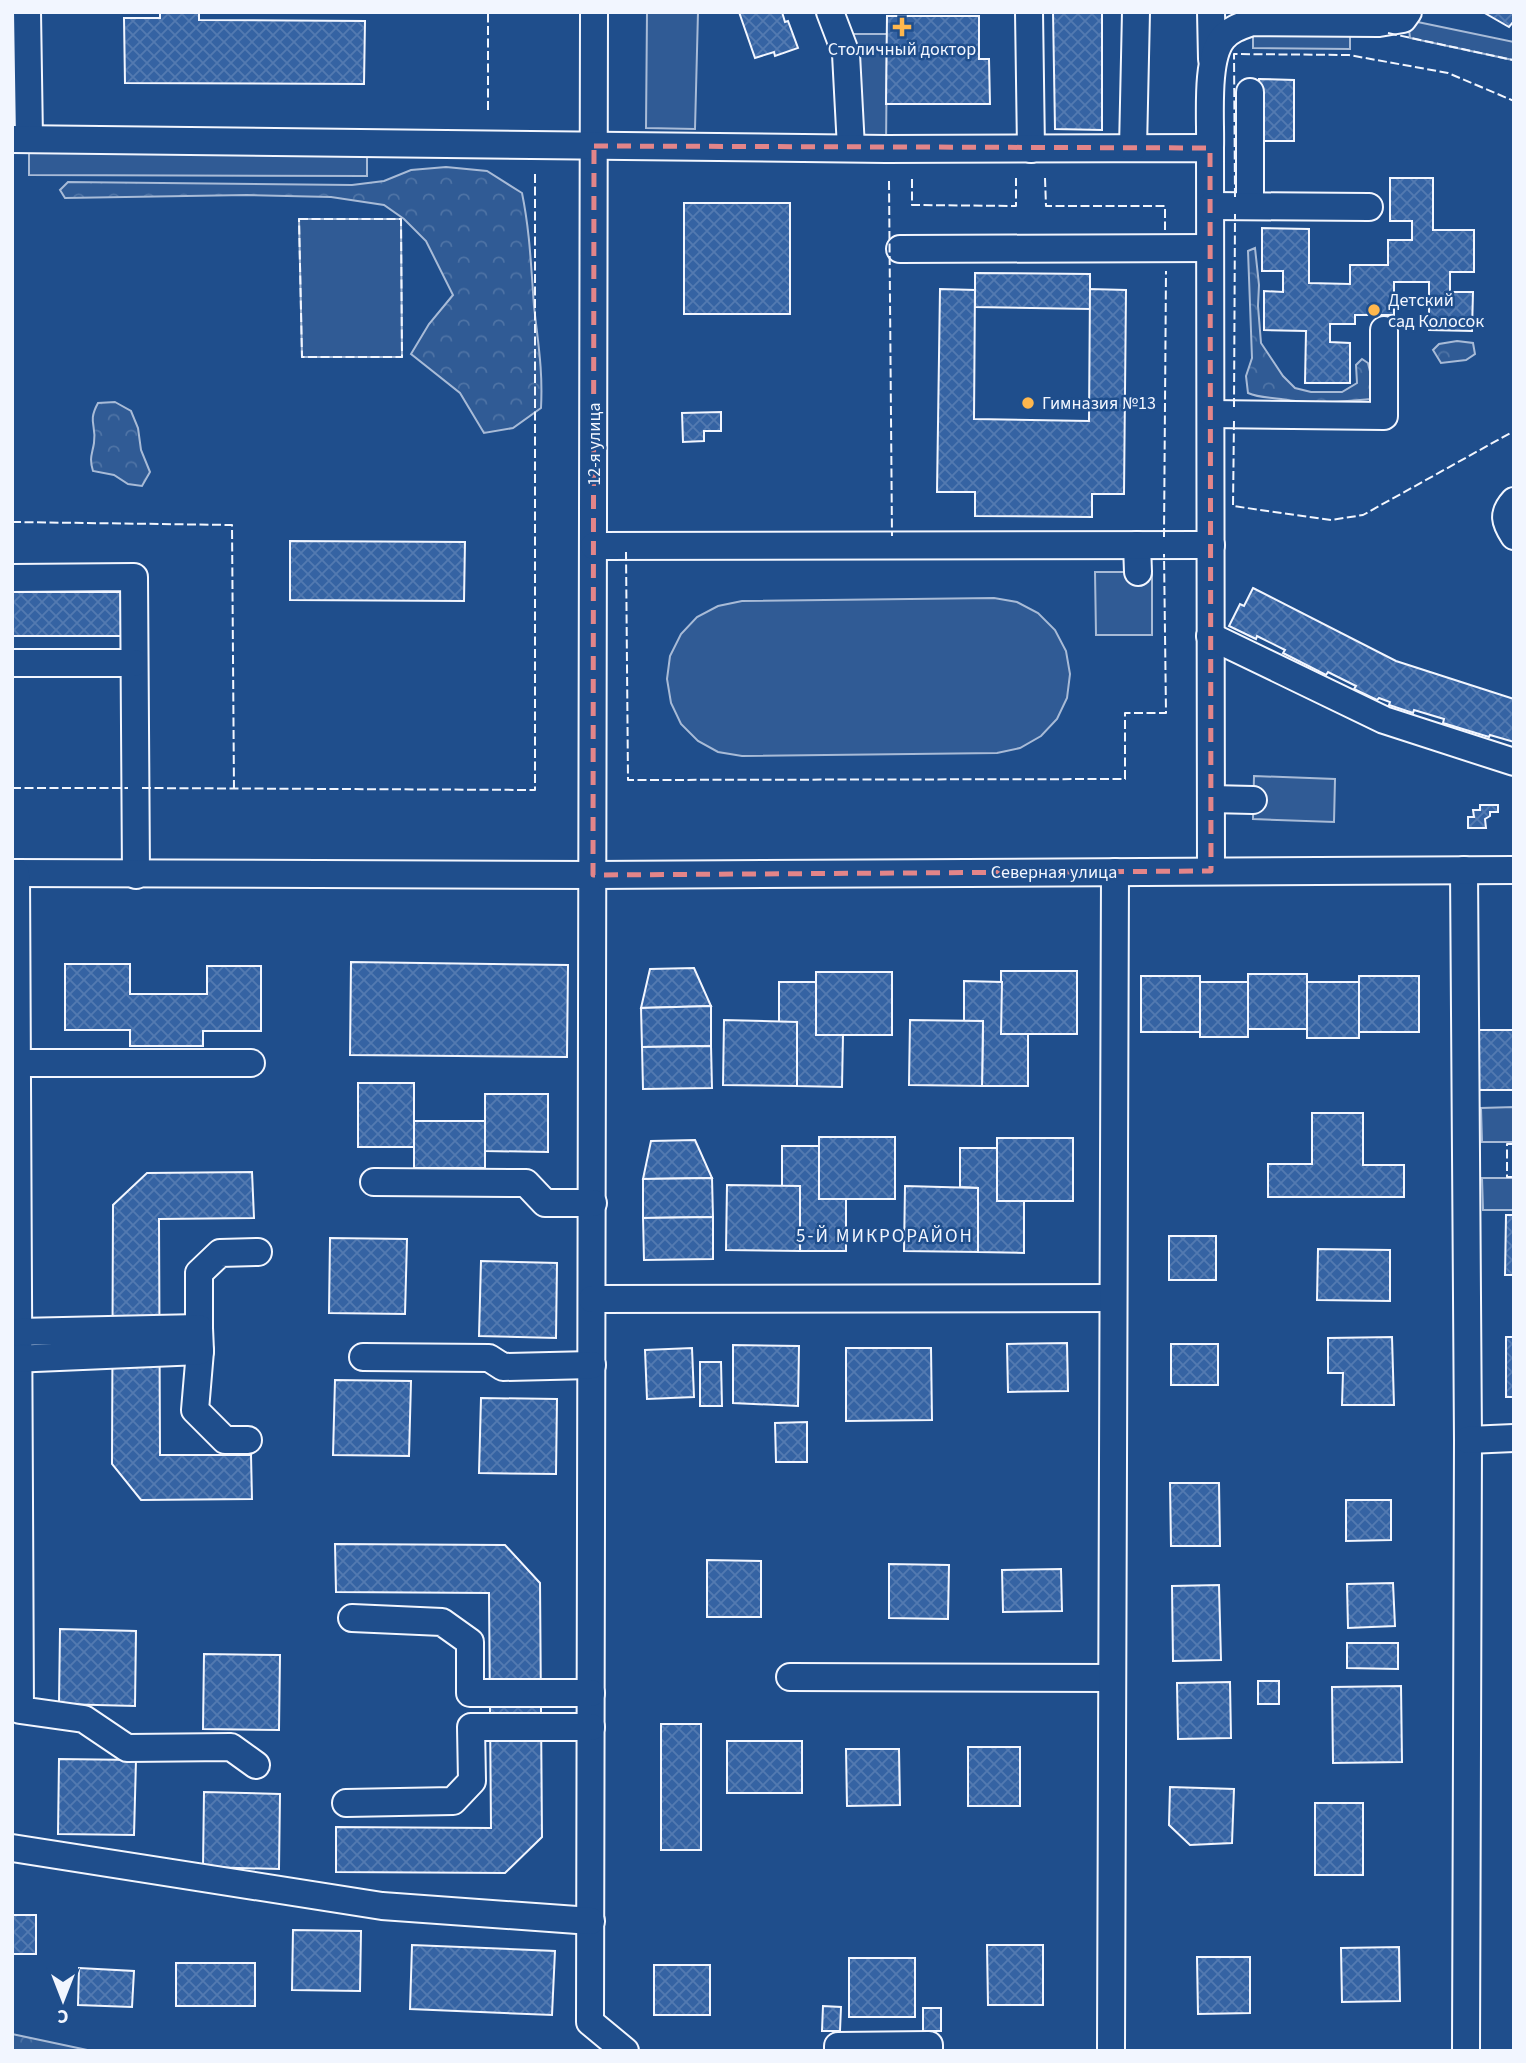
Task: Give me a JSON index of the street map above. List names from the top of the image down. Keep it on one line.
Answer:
{"streets":{"street":["12-я улица","Северная улица"]},"crossings":[["12-я улица","Северная улица"]],"districts":["5-Й МИКРОРАЙОН"],"places":{"health":["Столичный доктор"],"other":["Детский сад Колосок","Гимназия №13"]},"north":"bottom"}
